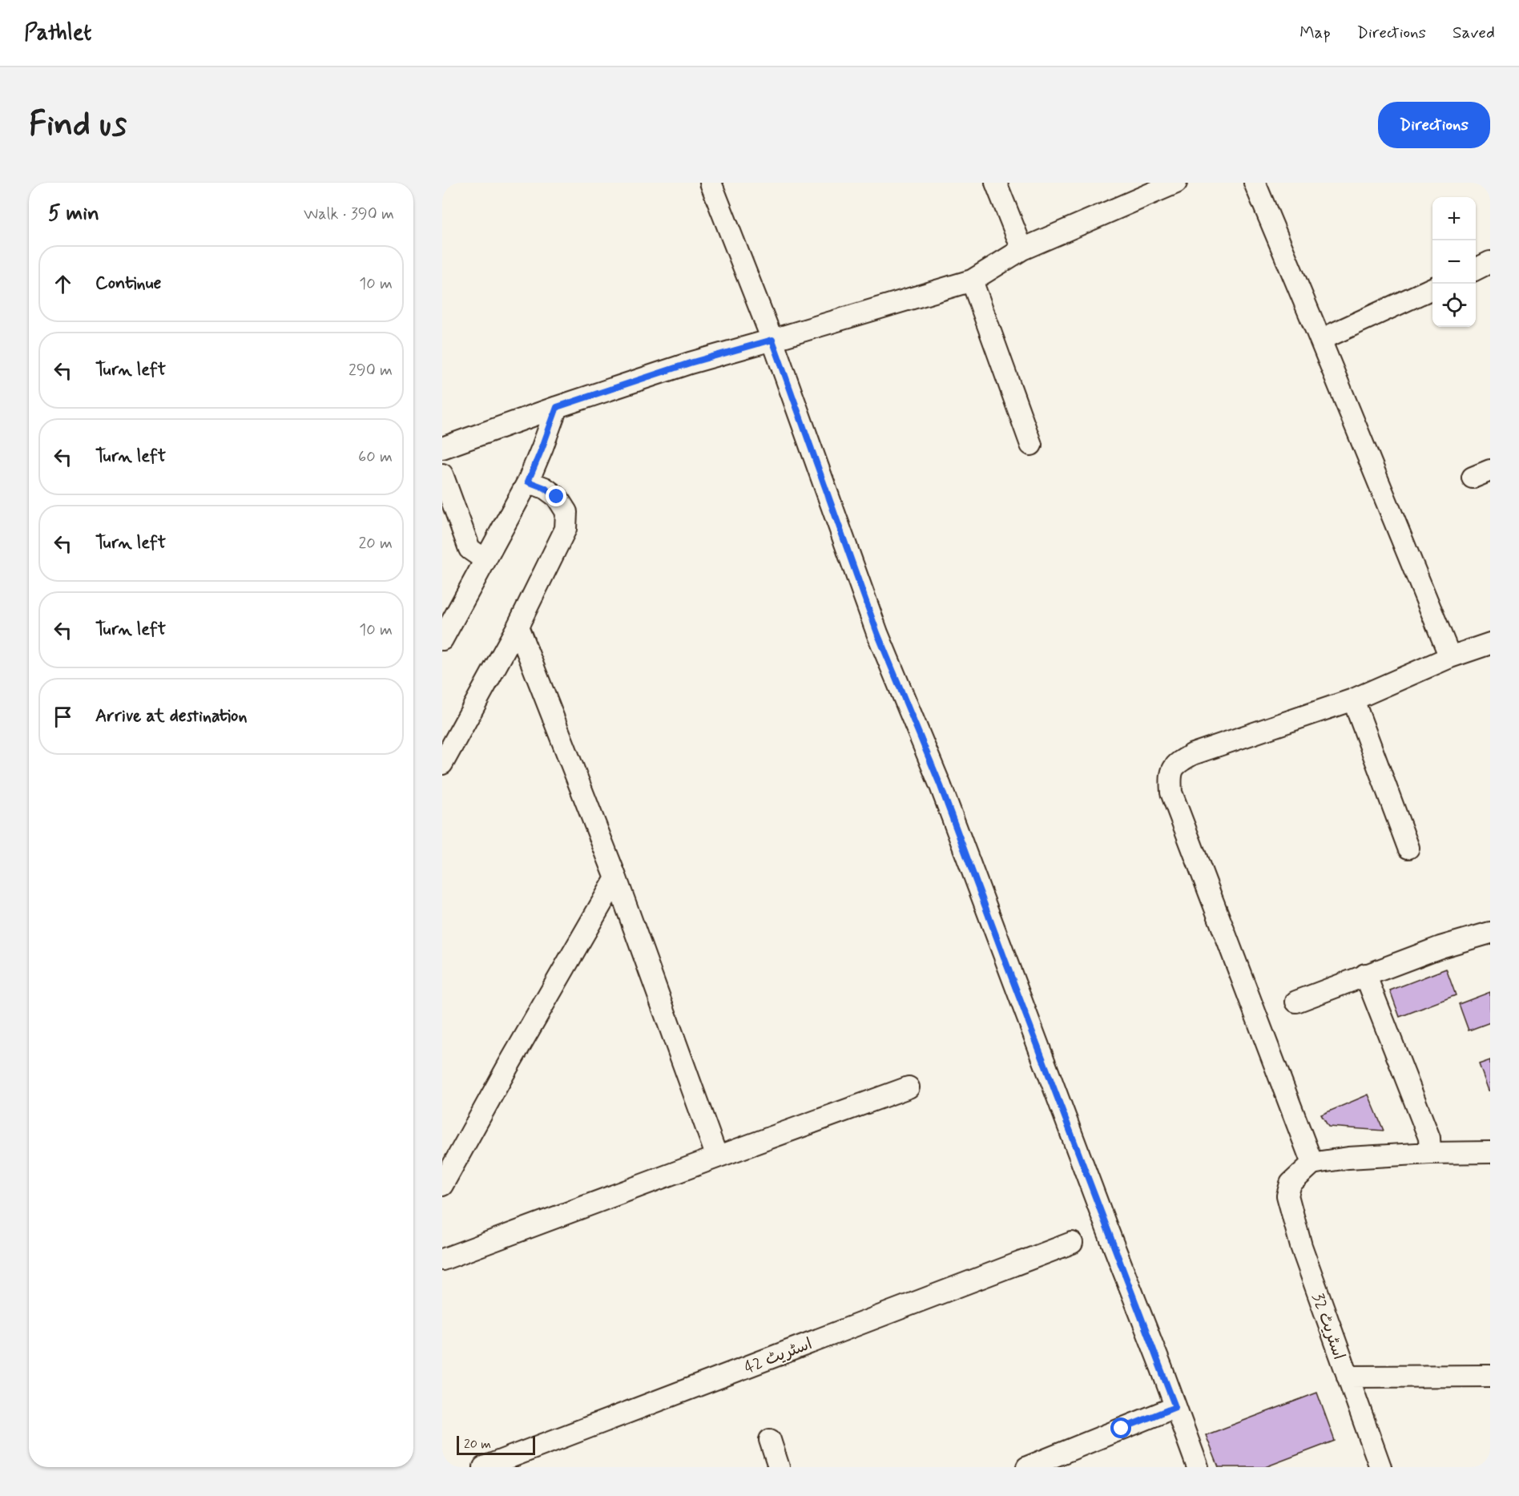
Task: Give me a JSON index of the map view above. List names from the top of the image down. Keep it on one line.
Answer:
{"streets":{"street":["اسٹریٹ 32","اسٹریٹ 42"]},"scale_bar":"20 m","page":{"header":"Pathlet","nav":["Map","Directions","Saved"],"buttons":"Directions","title":"Find us","heading":["5 min","Walk · 390 m"],"map_buttons":["+","−"],"list":[["Continue","10 m"],["Turn left","290 m"],["Turn left","60 m"],["Turn left","20 m"],["Turn left","10 m"],"Arrive at destination"],"scale":"20 m"}}
